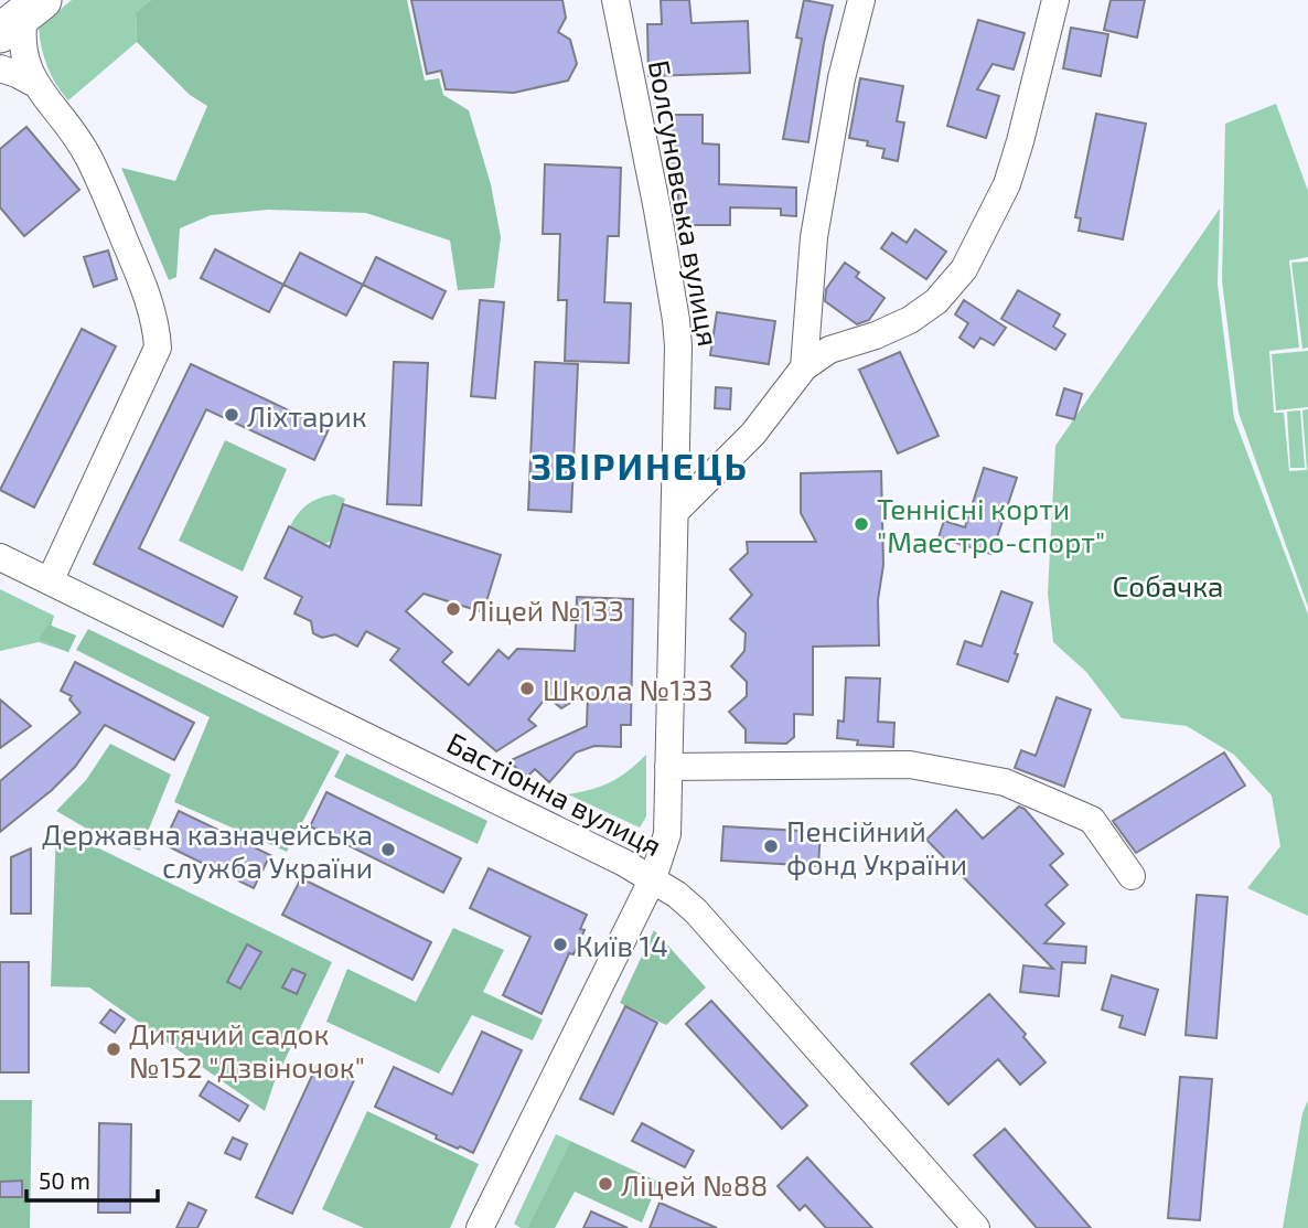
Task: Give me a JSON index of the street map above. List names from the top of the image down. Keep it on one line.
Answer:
{"streets":{"street":["Болсуновська вулиця","Бастіонна вулиця"]},"crossings":[["Болсуновська вулиця","Бастіонна вулиця"]],"districts":["ЗВІРИНЕЦЬ"],"parks":["Собачка"],"places":["Ліхтарик","Теннісні корти \"Маестро-спорт\"","Ліцей №133","Школа №133","Пенсійний фонд України","Державна казначейська служба України","Київ 14","Дитячий садок №152 \"Дзвіночок\"","Ліцей №88"],"scale_bar":"50 m"}
